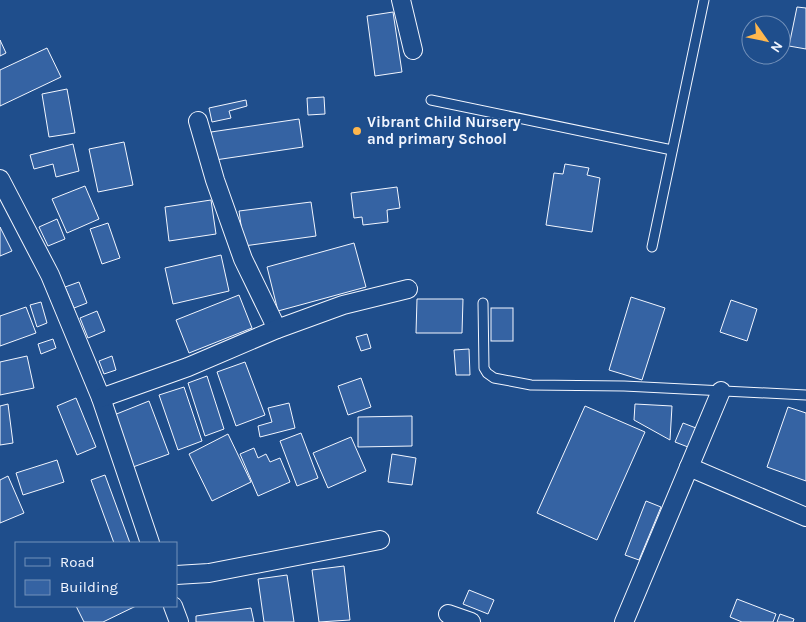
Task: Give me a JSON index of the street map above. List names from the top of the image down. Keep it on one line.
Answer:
{"places":["Vibrant Child Nursery and primary School"],"legend":["Road","Building"],"north":"bottom right"}
